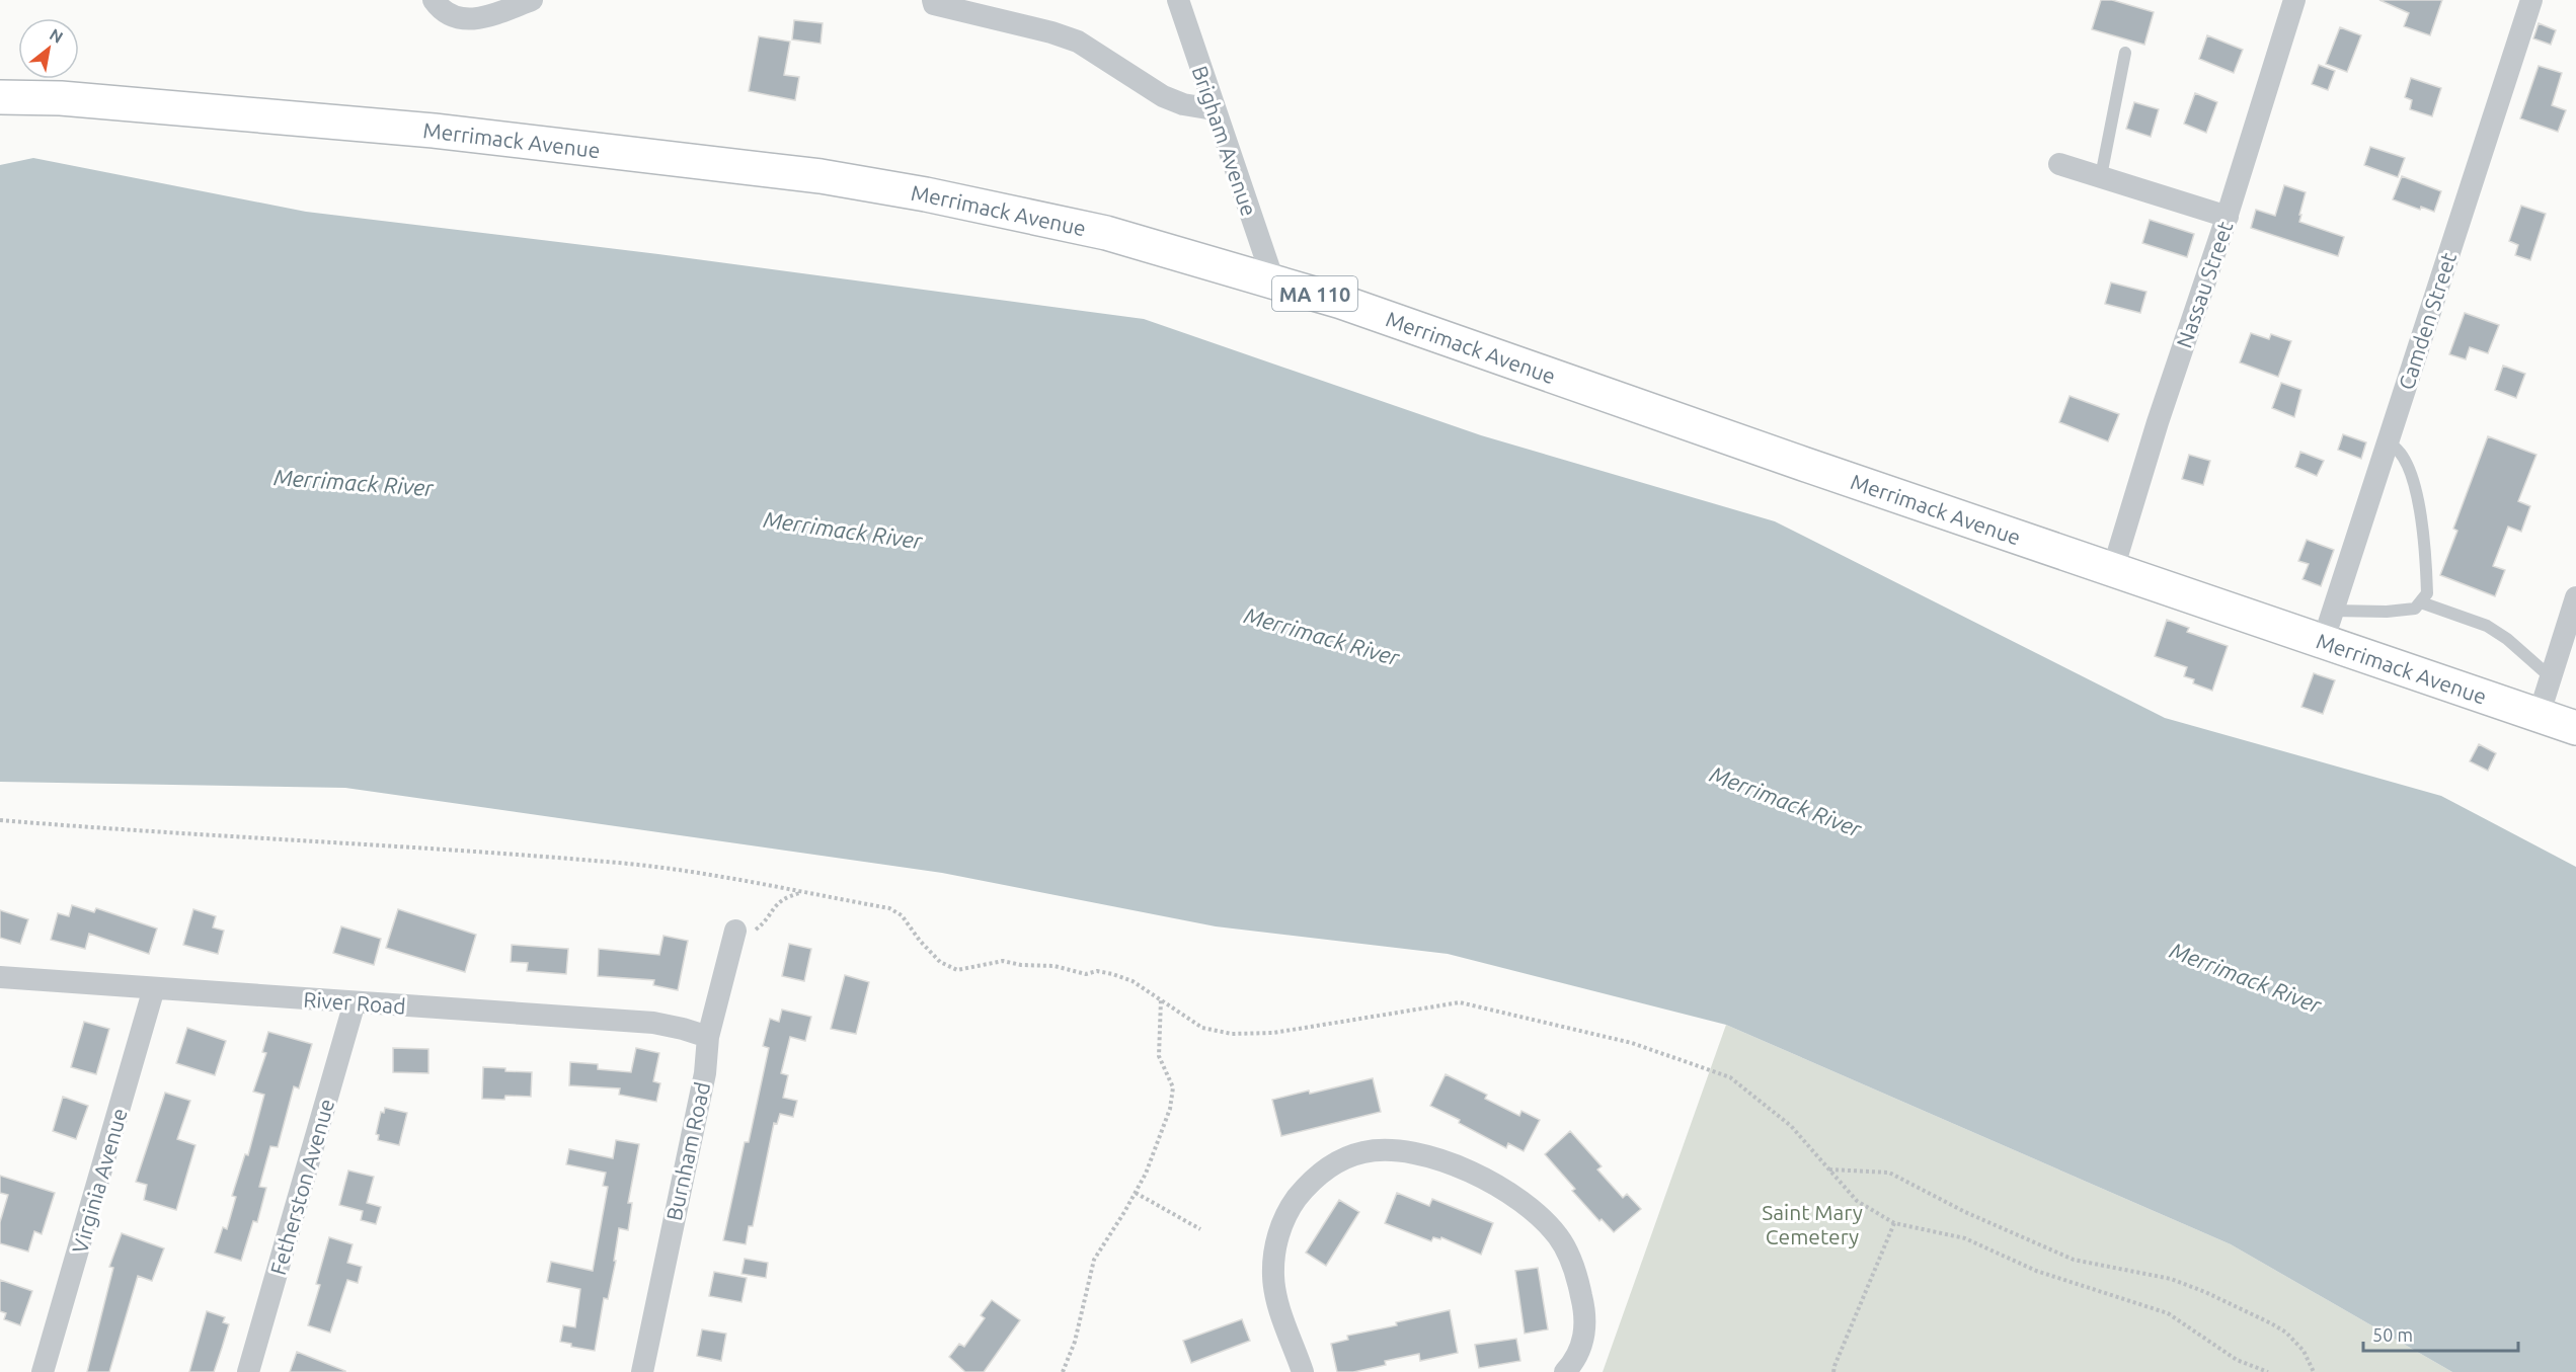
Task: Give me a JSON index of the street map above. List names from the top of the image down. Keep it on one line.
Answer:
{"streets":{"main road":["Merrimack Avenue","MA 110"],"street":["Brigham Avenue","Nassau Street","Camden Street","River Road","Burnham Road","Virginia Avenue","Fetherston Avenue"]},"crossings":[["Merrimack Avenue","Brigham Avenue"],["Merrimack Avenue","Nassau Street"],["Merrimack Avenue","Camden Street"],["River Road","Burnham Road"],["River Road","Virginia Avenue"],["River Road","Fetherston Avenue"]],"water":["Merrimack River"],"parks":["Saint Mary Cemetery"],"scale_bar":"50 m","north":"top right"}
